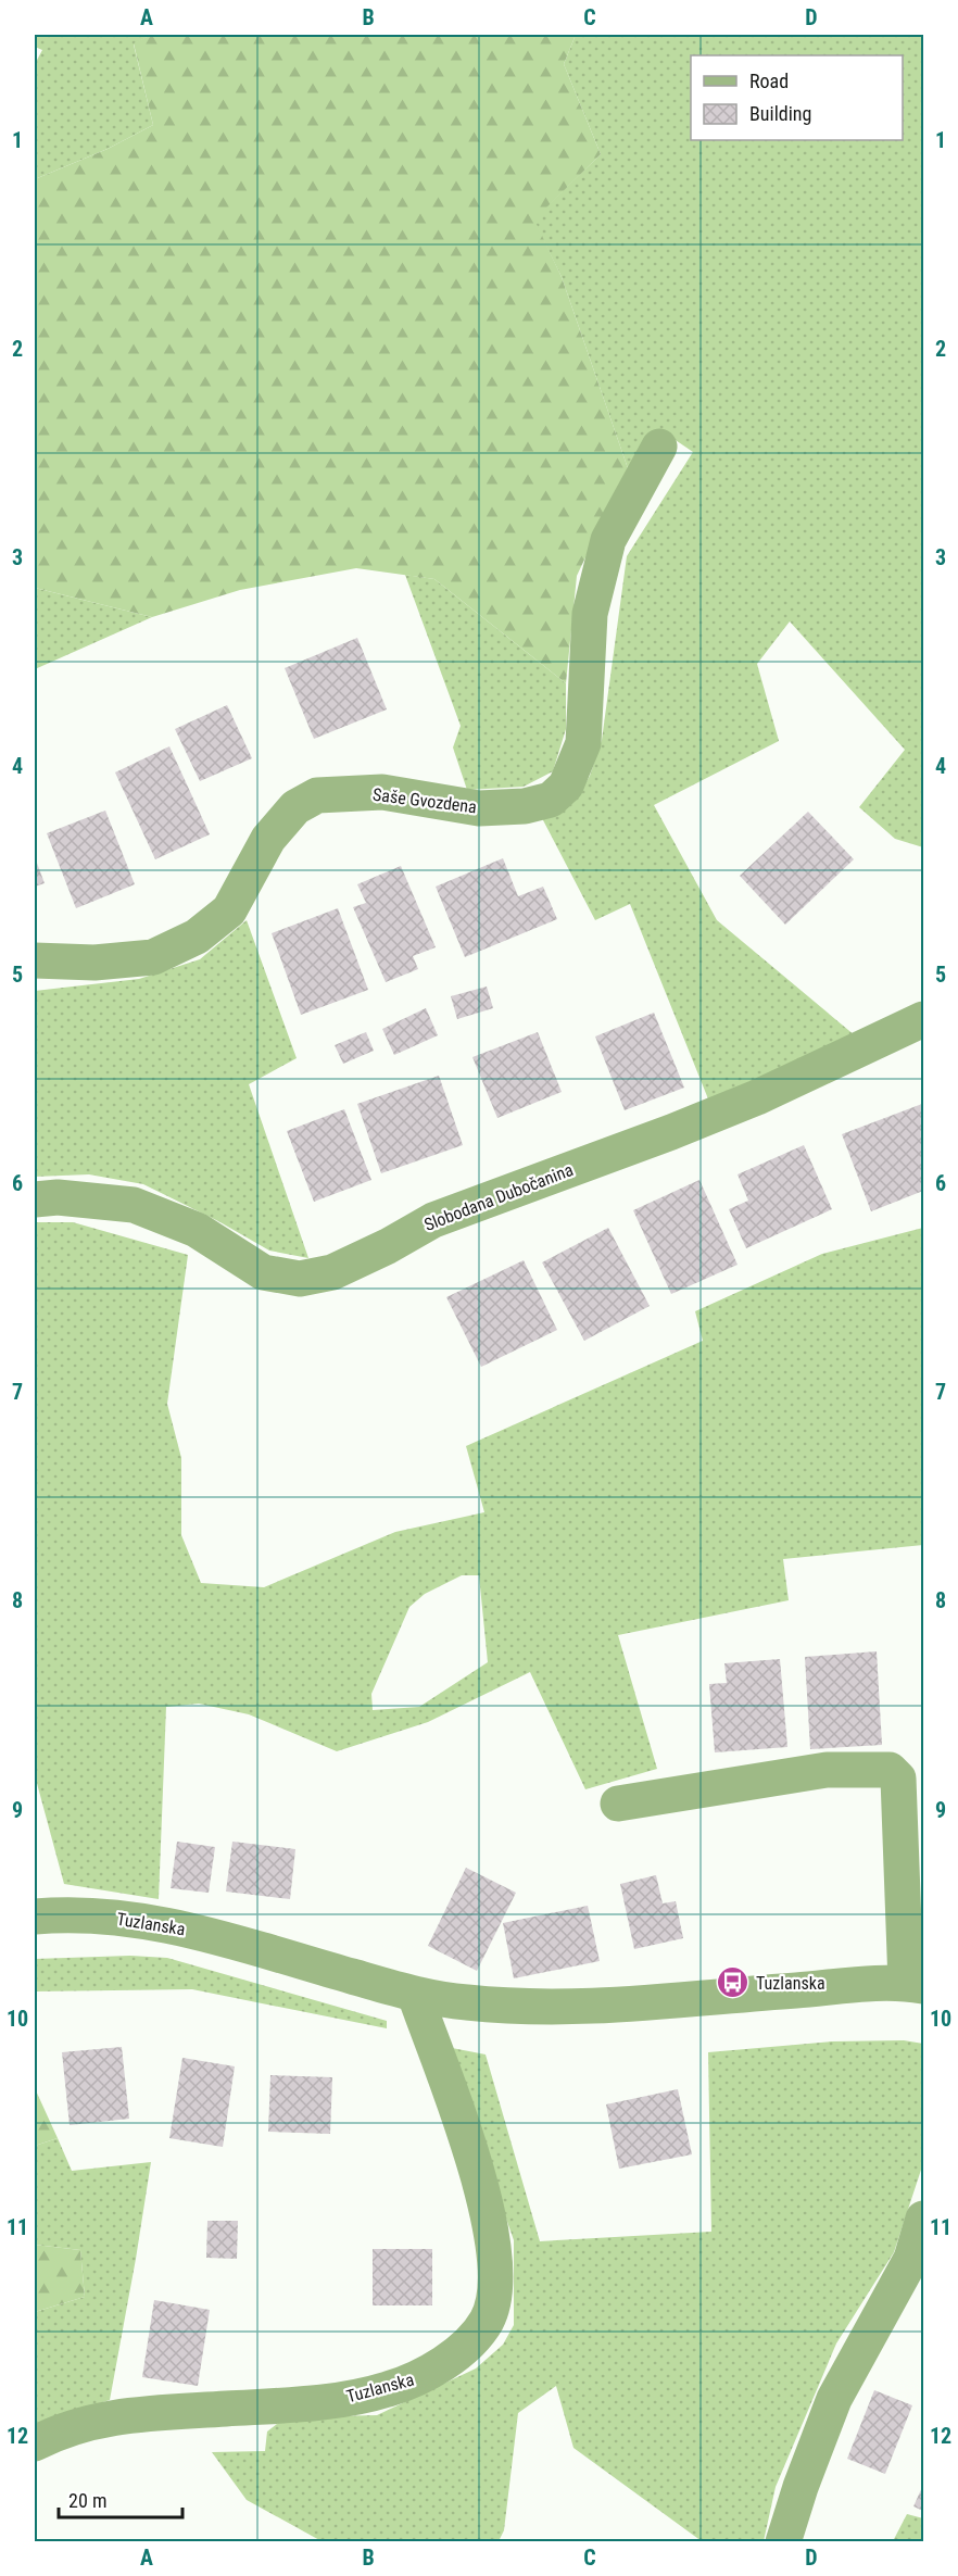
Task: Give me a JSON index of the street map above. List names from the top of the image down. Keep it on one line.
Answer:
{"streets":{"street":["Saše Gvozdena","Slobodana Dubočanina","Tuzlanska"]},"places":{"bus stop":["Tuzlanska"]},"legend":["Road","Building"],"scale_bar":"20 m","grid":{"columns":["A","B","C","D"],"rows":["1","2","3","4","5","6","7","8","9","10","11","12"]}}
